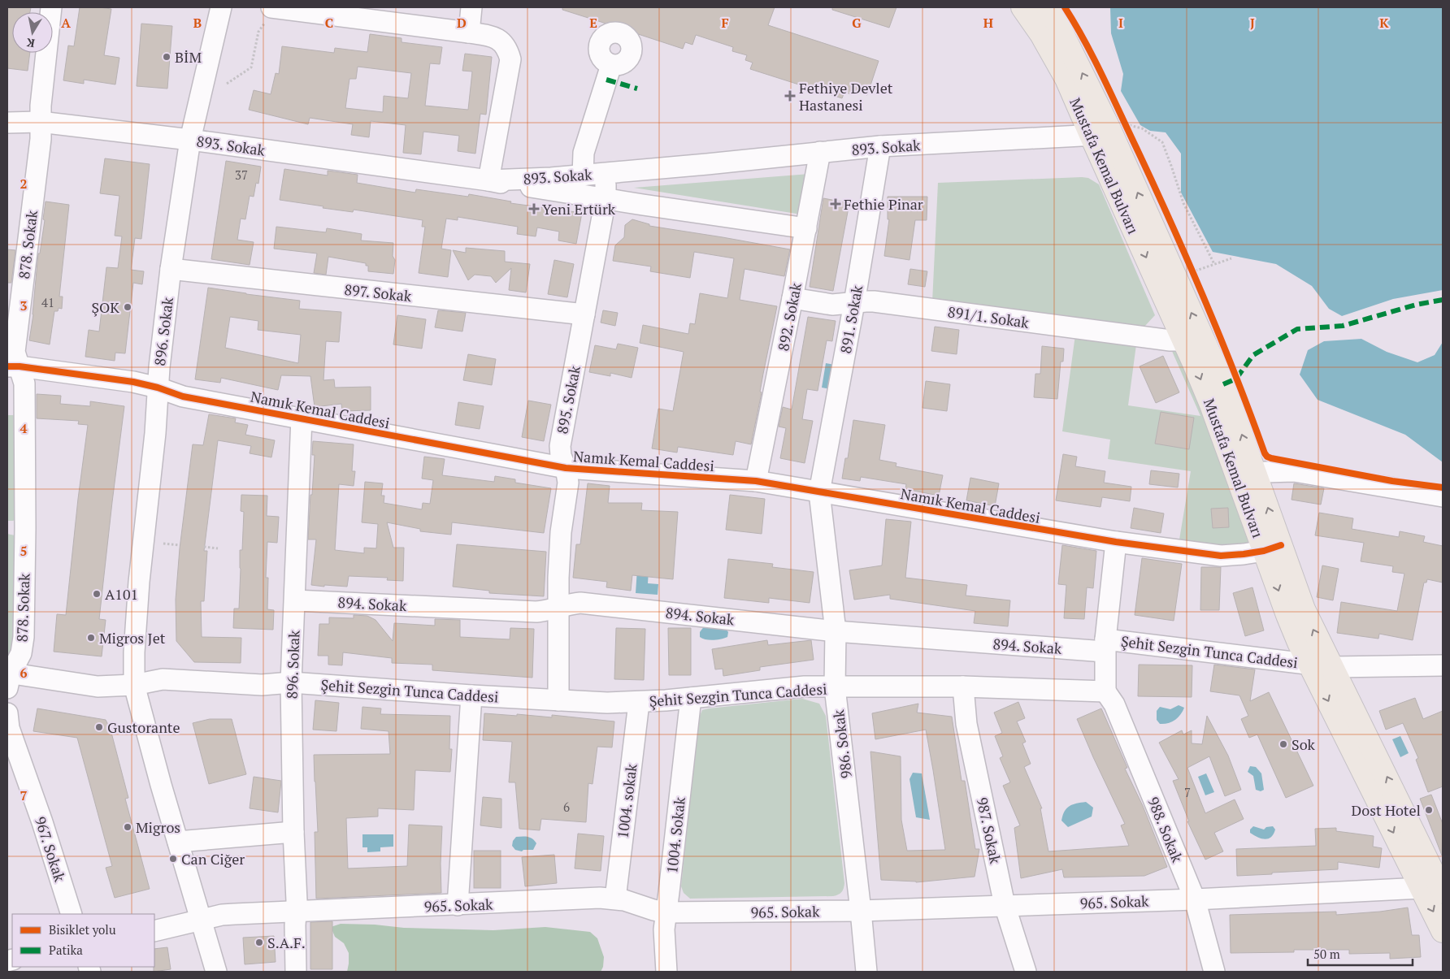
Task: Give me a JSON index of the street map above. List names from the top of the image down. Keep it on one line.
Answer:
{"streets":{"main road":["Mustafa Kemal Bulvarı"],"street":["893. Sokak","878. Sokak","897. Sokak","892. Sokak","891/1. Sokak","891. Sokak","896. Sokak","895. Sokak","Namık Kemal Caddesi","894. Sokak","Şehit Sezgin Tunca Caddesi","986. Sokak","1004. sokak","988. Sokak","987. Sokak","1004. Sokak","967. Sokak","965. Sokak"]},"crossings":[["893. Sokak","Mustafa Kemal Bulvarı"],["893. Sokak","878. Sokak"],["893. Sokak","892. Sokak"],["893. Sokak","891. Sokak"],["893. Sokak","896. Sokak"],["893. Sokak","895. Sokak"],["Mustafa Kemal Bulvarı","891/1. Sokak"],["Mustafa Kemal Bulvarı","Namık Kemal Caddesi"],["Mustafa Kemal Bulvarı","Şehit Sezgin Tunca Caddesi"],["Mustafa Kemal Bulvarı","965. Sokak"],["878. Sokak","Namık Kemal Caddesi"],["878. Sokak","Şehit Sezgin Tunca Caddesi"],["897. Sokak","896. Sokak"],["897. Sokak","895. Sokak"],["892. Sokak","891/1. Sokak"],["892. Sokak","Namık Kemal Caddesi"],["891/1. Sokak","891. Sokak"],["891. Sokak","Namık Kemal Caddesi"],["891. Sokak","986. Sokak"],["896. Sokak","Namık Kemal Caddesi"],["896. Sokak","894. Sokak"],["896. Sokak","Şehit Sezgin Tunca Caddesi"],["896. Sokak","965. Sokak"],["895. Sokak","Namık Kemal Caddesi"],["895. Sokak","894. Sokak"],["895. Sokak","Şehit Sezgin Tunca Caddesi"],["Namık Kemal Caddesi","986. Sokak"],["894. Sokak","Şehit Sezgin Tunca Caddesi"],["894. Sokak","986. Sokak"],["Şehit Sezgin Tunca Caddesi","986. Sokak"],["Şehit Sezgin Tunca Caddesi","1004. sokak"],["Şehit Sezgin Tunca Caddesi","988. Sokak"],["Şehit Sezgin Tunca Caddesi","987. Sokak"],["Şehit Sezgin Tunca Caddesi","1004. Sokak"],["986. Sokak","965. Sokak"],["1004. sokak","965. Sokak"],["988. Sokak","965. Sokak"],["987. Sokak","965. Sokak"],["1004. Sokak","965. Sokak"]],"places":{"other":["BİM","ŞOK","A101","Migros Jet","Gustorante","Sok","Dost Hotel","Migros","Can Ciğer","S.A.F."],"health":["Fethiye Devlet Hastanesi","Fethie Pinar","Yeni Ertürk"]},"house_numbers":["37","41","7","6"],"legend":["Bisiklet yolu","Patika"],"scale_bar":"50 m","north":"bottom","grid":{"columns":["A","B","C","D","E","F","G","H","I","J","K"],"rows":["2","3","4","5","6","7"]}}
